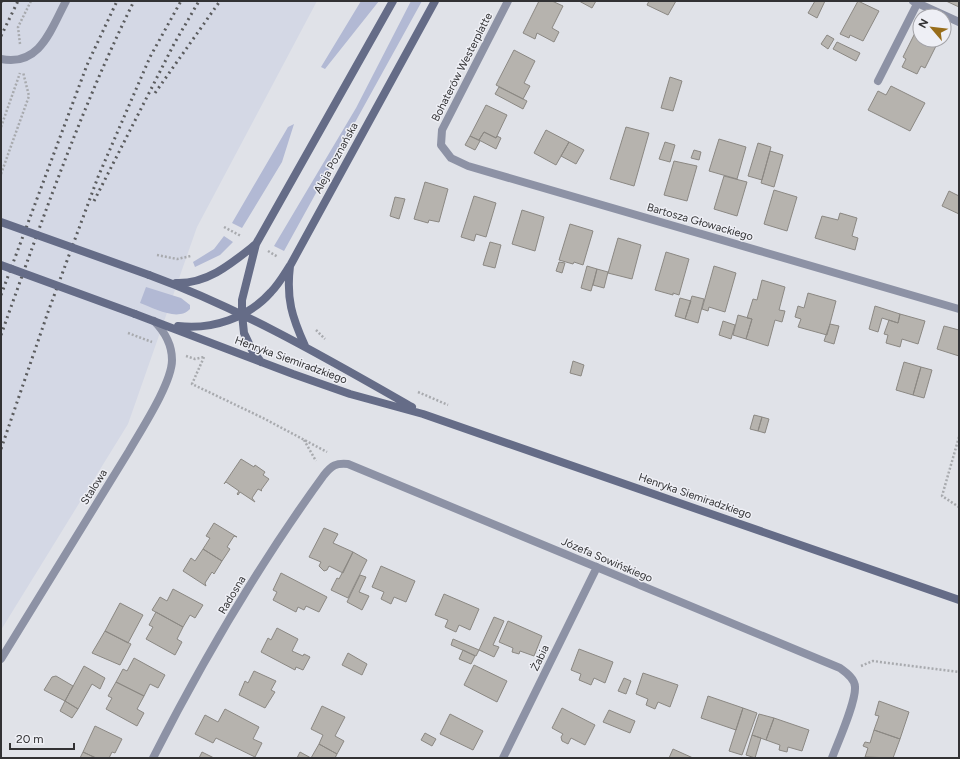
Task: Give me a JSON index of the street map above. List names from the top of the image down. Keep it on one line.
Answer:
{"streets":{"main road":["Aleja Poznańska","Henryka Siemiradzkiego"],"street":["Bohaterów Westerplatte","Bartosza Głowackiego","Stalowa","Józefa Sowińskiego","Radosna","Żabia"]},"crossings":[["Bohaterów Westerplatte","Bartosza Głowackiego"],["Aleja Poznańska","Henryka Siemiradzkiego"],["Aleja Poznańska","Stalowa"],["Henryka Siemiradzkiego","Stalowa"],["Józefa Sowińskiego","Radosna"],["Józefa Sowińskiego","Żabia"]],"scale_bar":"20 m","north":"top left"}
